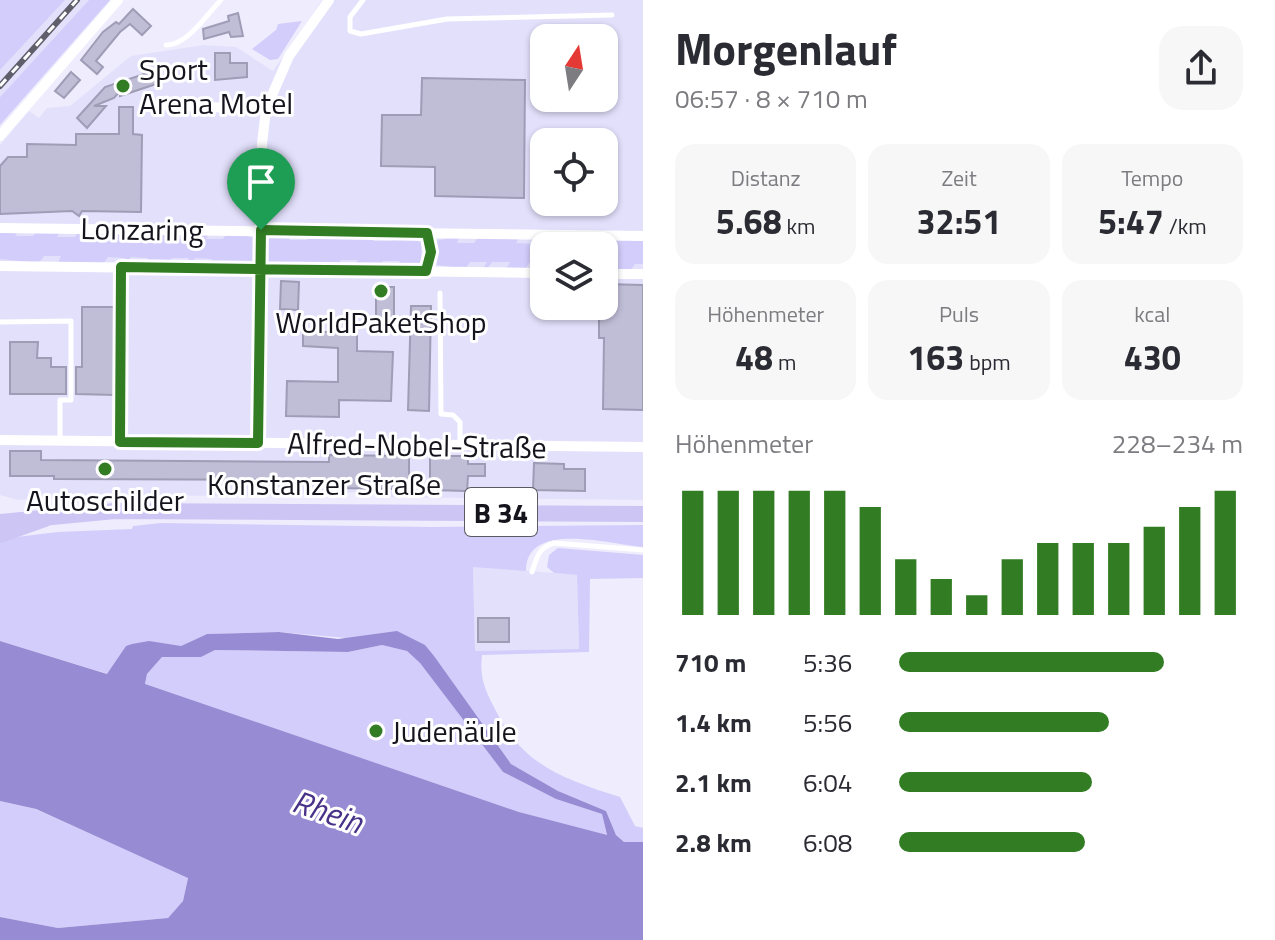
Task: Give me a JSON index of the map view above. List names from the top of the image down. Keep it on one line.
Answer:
{"streets":{"main road":["Konstanzer Straße","B 34"],"street":["Lonzaring","Alfred-Nobel-Straße"]},"water":["Rhein"],"places":["Sport Arena Motel","WorldPaketShop","Autoschilder","Judenäule"],"north":"top","page":{"heading":["Morgenlauf","06:57 · 8 × 710 m"],"stats":[["Distanz","5.68 km"],["Zeit","32:51"],["Tempo","5:47 /km"],["Höhenmeter","48 m"],["Puls","163 bpm"],["kcal","430"]],"chart":["Höhenmeter","228–234 m"],"list":[{"name":"710 m","note":"5:36"},{"name":"1.4 km","note":"5:56"},{"name":"2.1 km","note":"6:04"},{"name":"2.8 km","note":"6:08"}]}}
